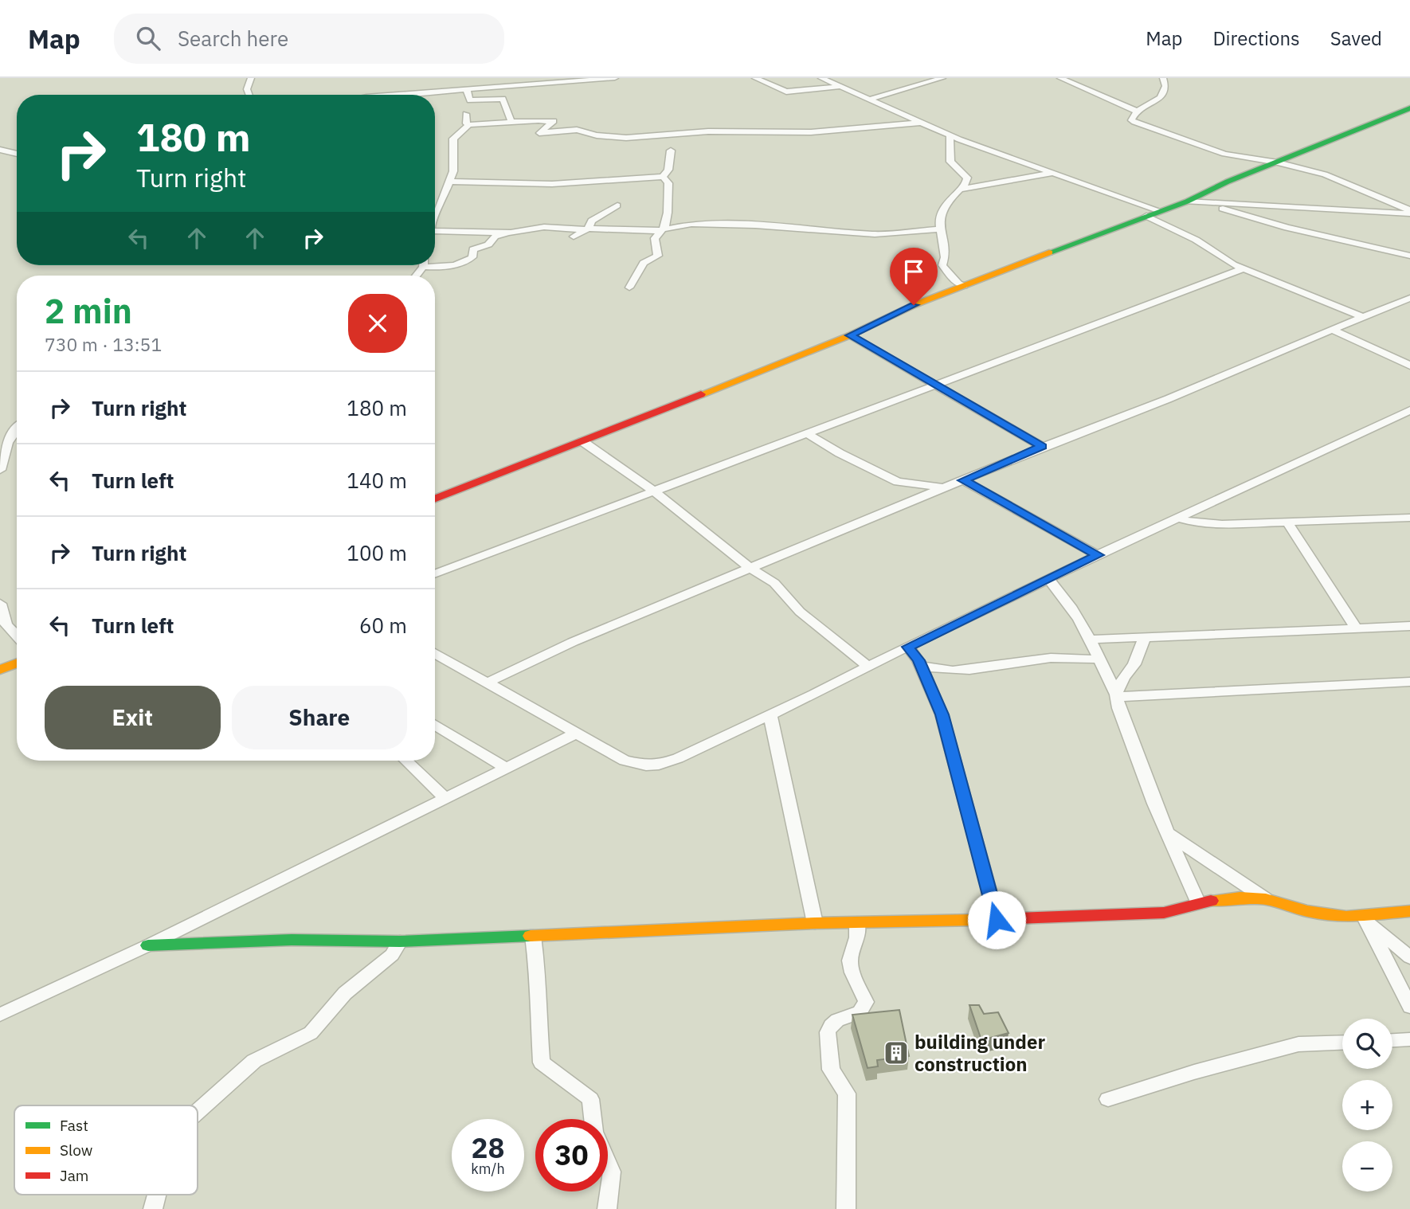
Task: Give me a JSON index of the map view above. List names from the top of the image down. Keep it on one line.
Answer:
{"places":{"building":["building under construction"]},"legend":["Fast","Slow","Jam"],"page":{"header":"Map","search":"Search here","nav":["Map","Directions","Saved"],"turn":["180 m","Turn right"],"heading":["2 min","730 m · 13:51"],"list":[{"name":"Turn right","value":"180 m"},{"name":"Turn left","value":"140 m"},{"name":"Turn right","value":"100 m"},{"name":"Turn left","value":"60 m"}],"buttons":["Exit","Share"],"map_buttons":["+","−"],"speed":"28 km/h","limit":"30"}}
